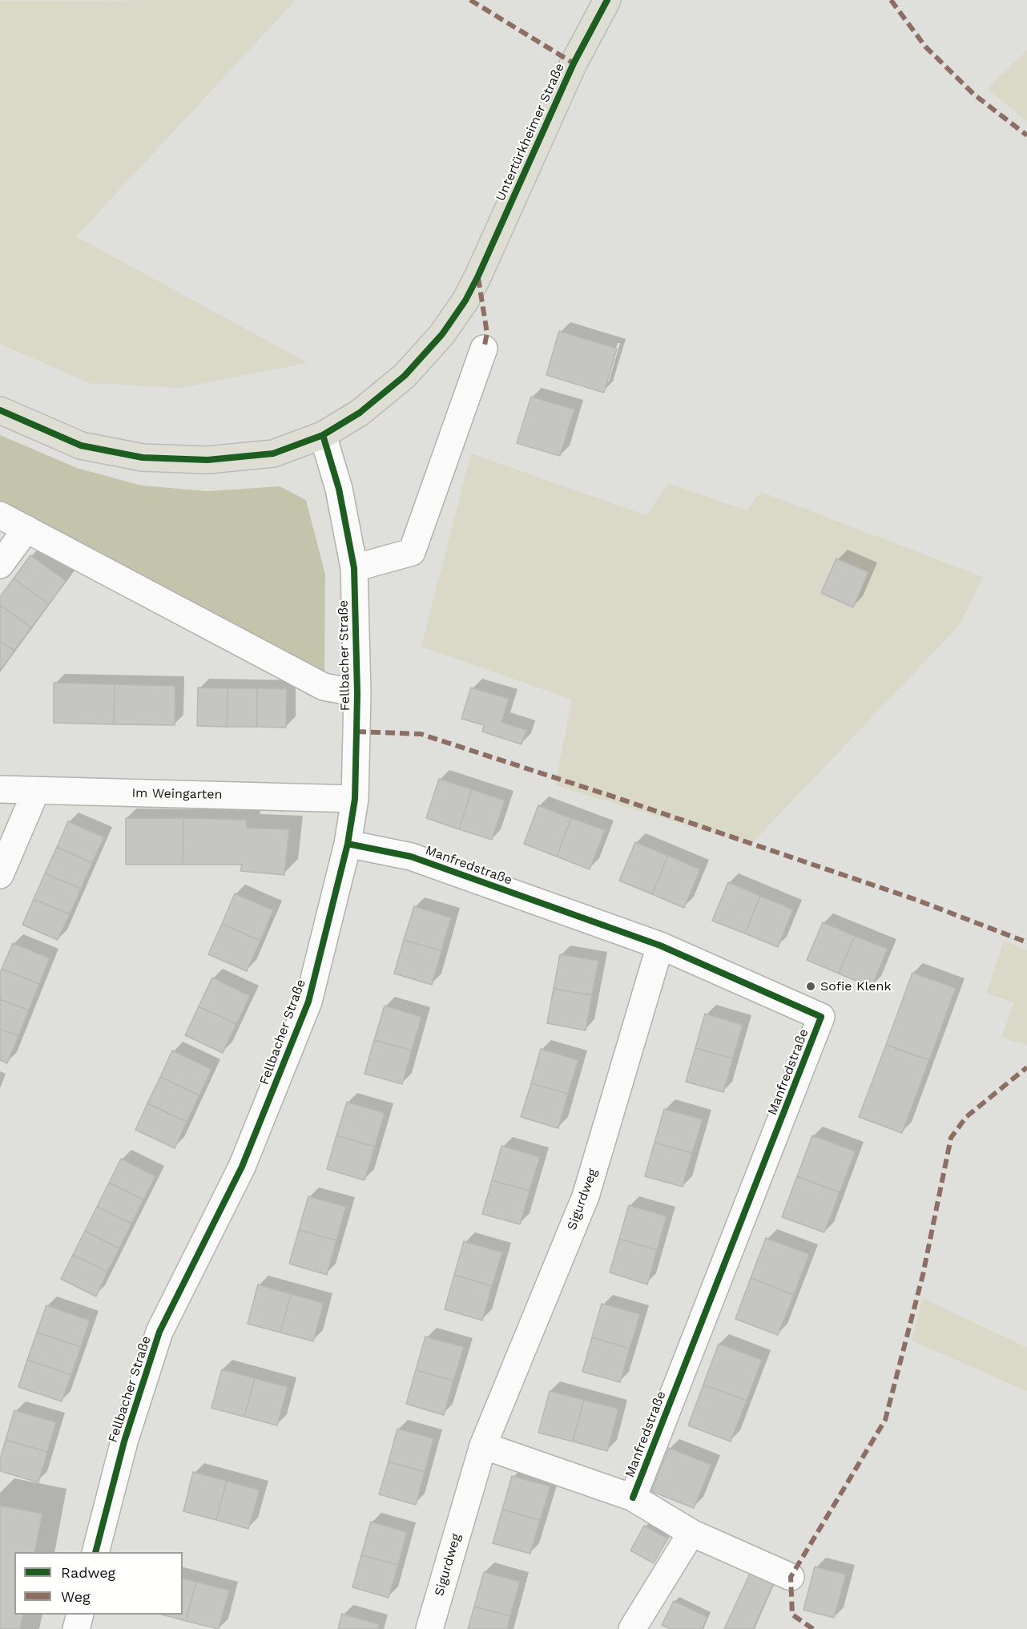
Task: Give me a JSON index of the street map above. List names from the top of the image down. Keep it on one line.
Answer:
{"streets":{"main road":["Untertürkheimer Straße"],"street":["Fellbacher Straße","Im Weingarten","Manfredstraße","Sigurdweg"]},"crossings":[["Untertürkheimer Straße","Fellbacher Straße"],["Fellbacher Straße","Im Weingarten"],["Fellbacher Straße","Manfredstraße"],["Manfredstraße","Sigurdweg"]],"places":["Sofie Klenk"],"legend":["Radweg","Weg"]}
